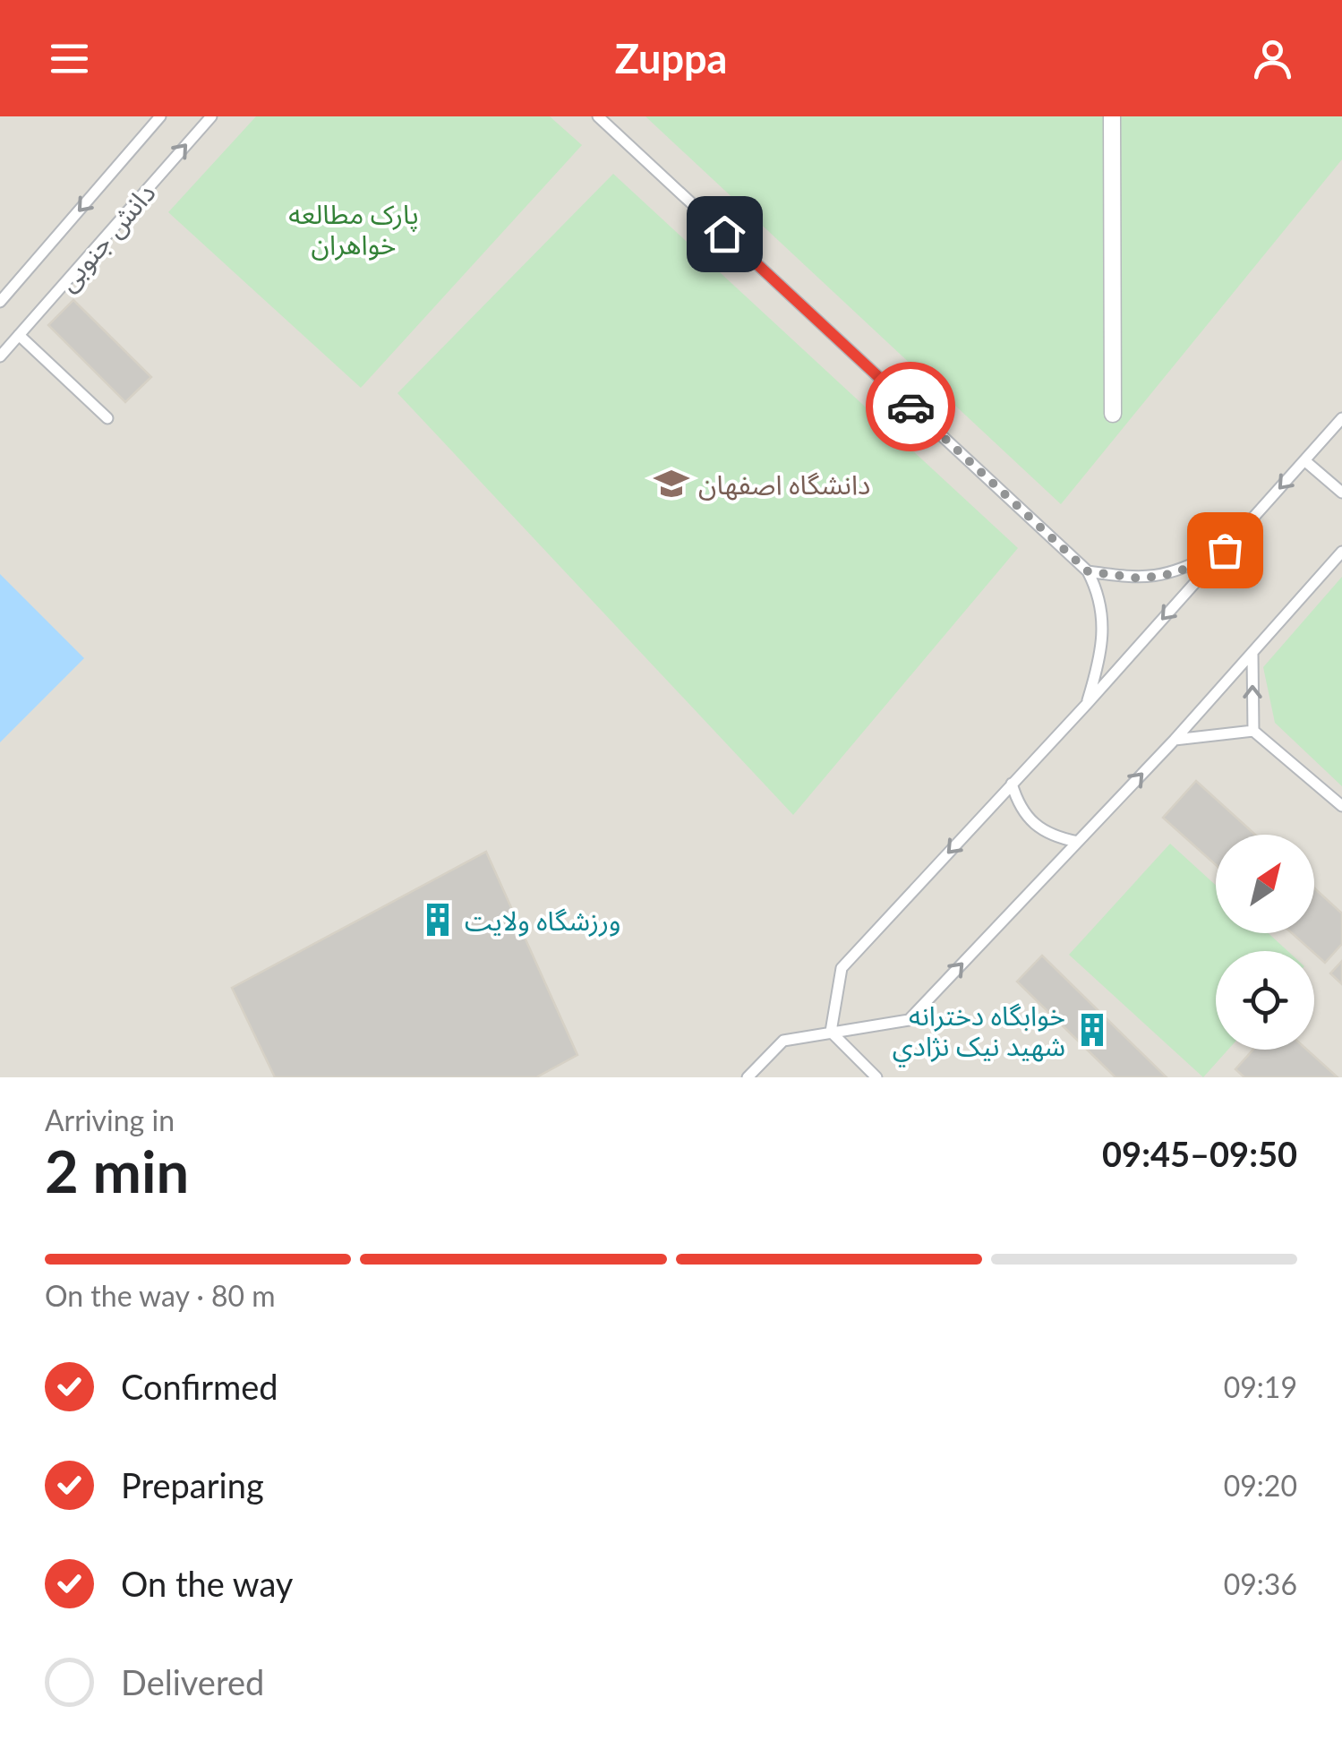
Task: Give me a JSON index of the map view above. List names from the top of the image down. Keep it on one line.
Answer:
{"streets":{"lane":["دانش جنوبی"]},"parks":["پارک مطالعه خواهران"],"places":{"school or university":["دانشگاه اصفهان"],"building":["ورزشگاه ولایت","خوابگاه دخترانه شهيد نيک نژادي"]},"north":"top right","page":{"header":"Zuppa","heading":["2 min","Arriving in","09:45–09:50"],"bar":"On the way · 80 m","list":[["Confirmed","09:19"],["Preparing","09:20"],["On the way","09:36"],"Delivered"]}}
